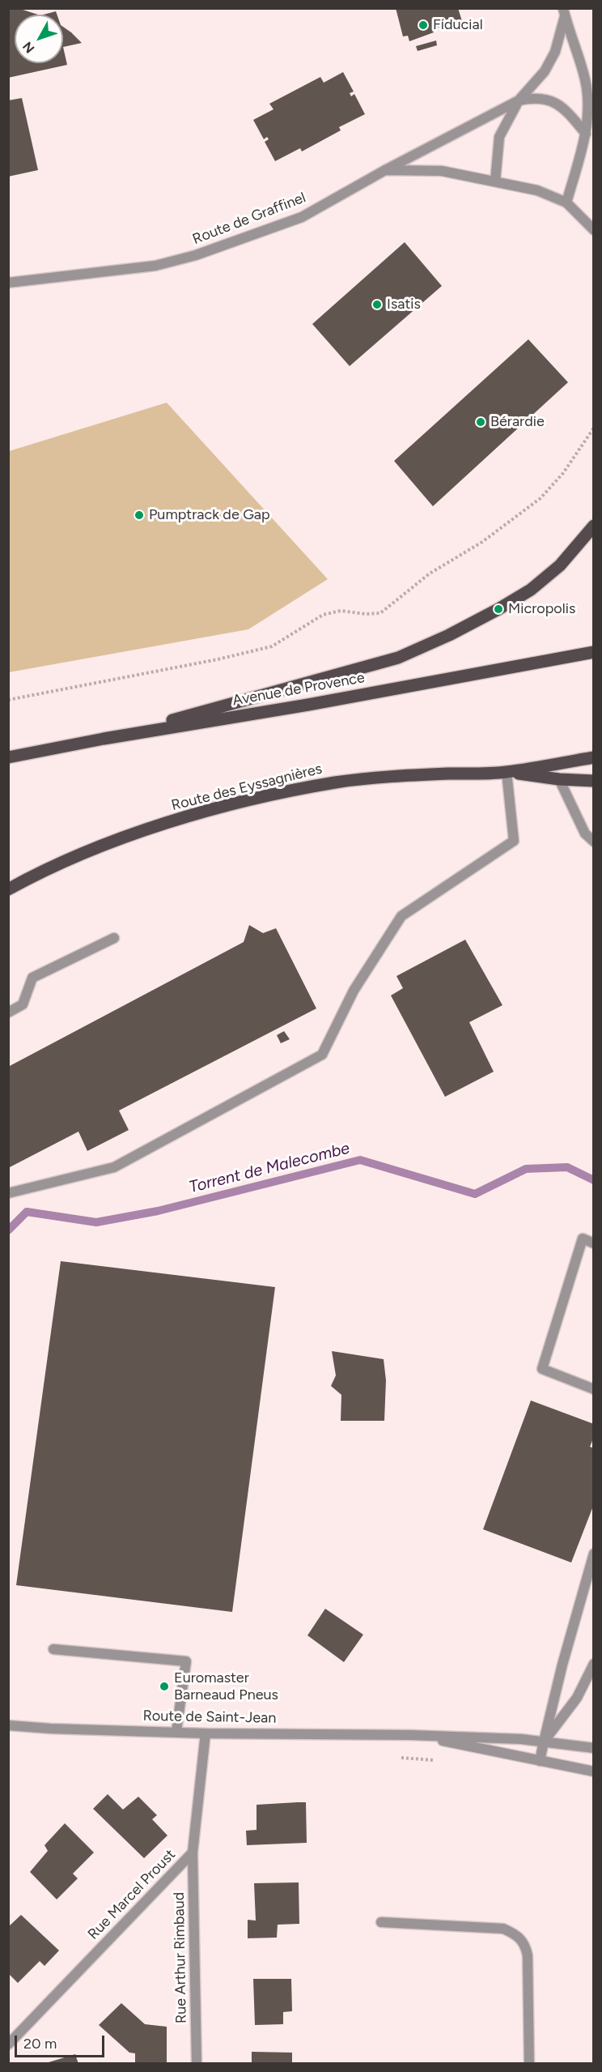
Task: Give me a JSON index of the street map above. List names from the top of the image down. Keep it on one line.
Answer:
{"streets":{"main road":["Avenue de Provence","Route des Eyssagnières"],"street":["Route de Graffinel","Route de Saint-Jean","Rue Marcel Proust","Rue Arthur Rimbaud"]},"crossings":[["Route de Saint-Jean","Rue Marcel Proust"],["Rue Marcel Proust","Rue Arthur Rimbaud"]],"water":["Torrent de Malecombe"],"places":["Fiducial","Isatis","Bérardie","Pumptrack de Gap","Micropolis","Euromaster Barneaud Pneus"],"scale_bar":"20 m","north":"bottom left"}
